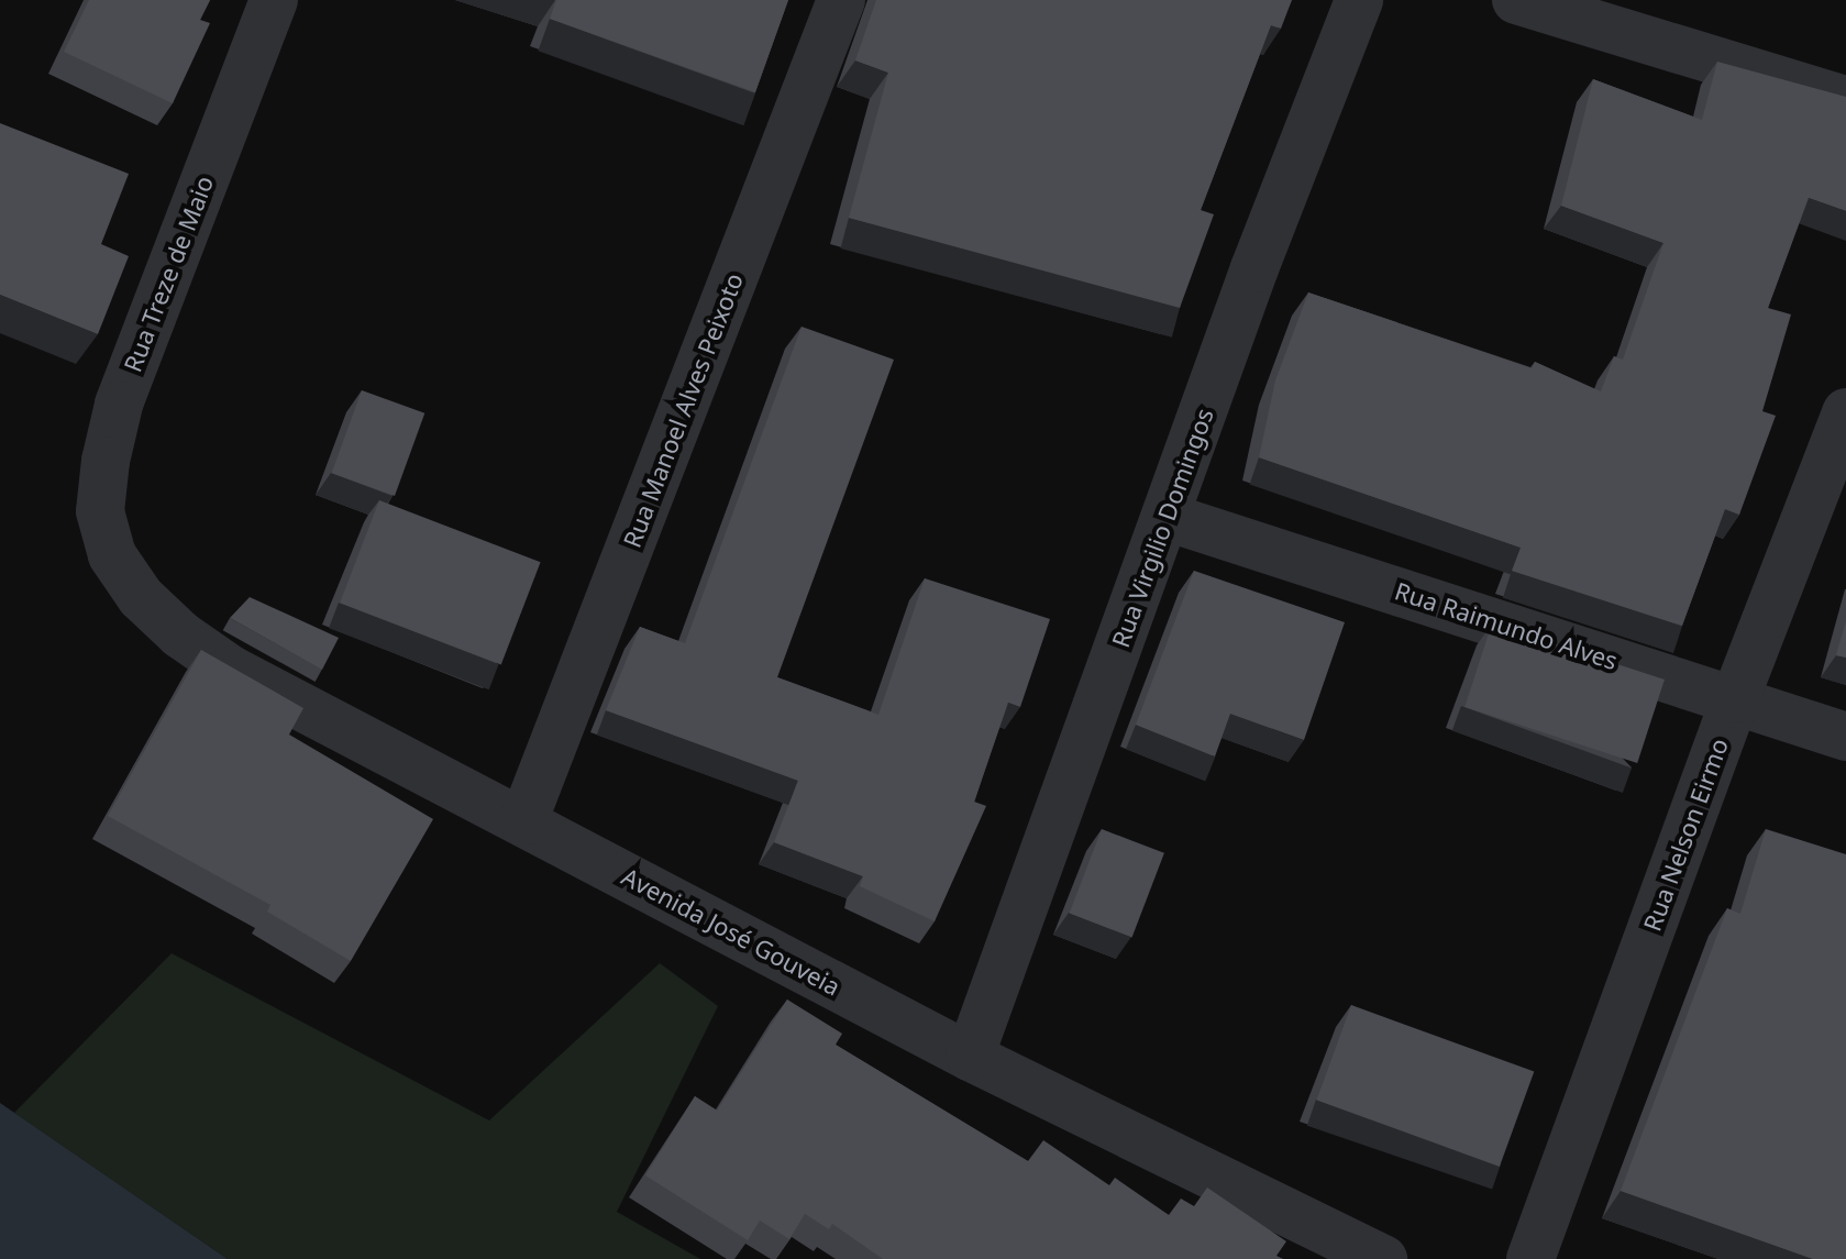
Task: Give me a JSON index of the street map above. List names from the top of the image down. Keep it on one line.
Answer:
{"streets":{"street":["Rua Treze de Maio","Rua Manoel Alves Peixoto","Rua Virgilio Domingos","Rua Raimundo Alves","Rua Nelson Eirmo","Avenida José Gouveia"]},"crossings":[["Rua Treze de Maio","Avenida José Gouveia"],["Rua Manoel Alves Peixoto","Avenida José Gouveia"],["Rua Virgilio Domingos","Rua Raimundo Alves"],["Rua Virgilio Domingos","Avenida José Gouveia"],["Rua Raimundo Alves","Rua Nelson Eirmo"]]}
